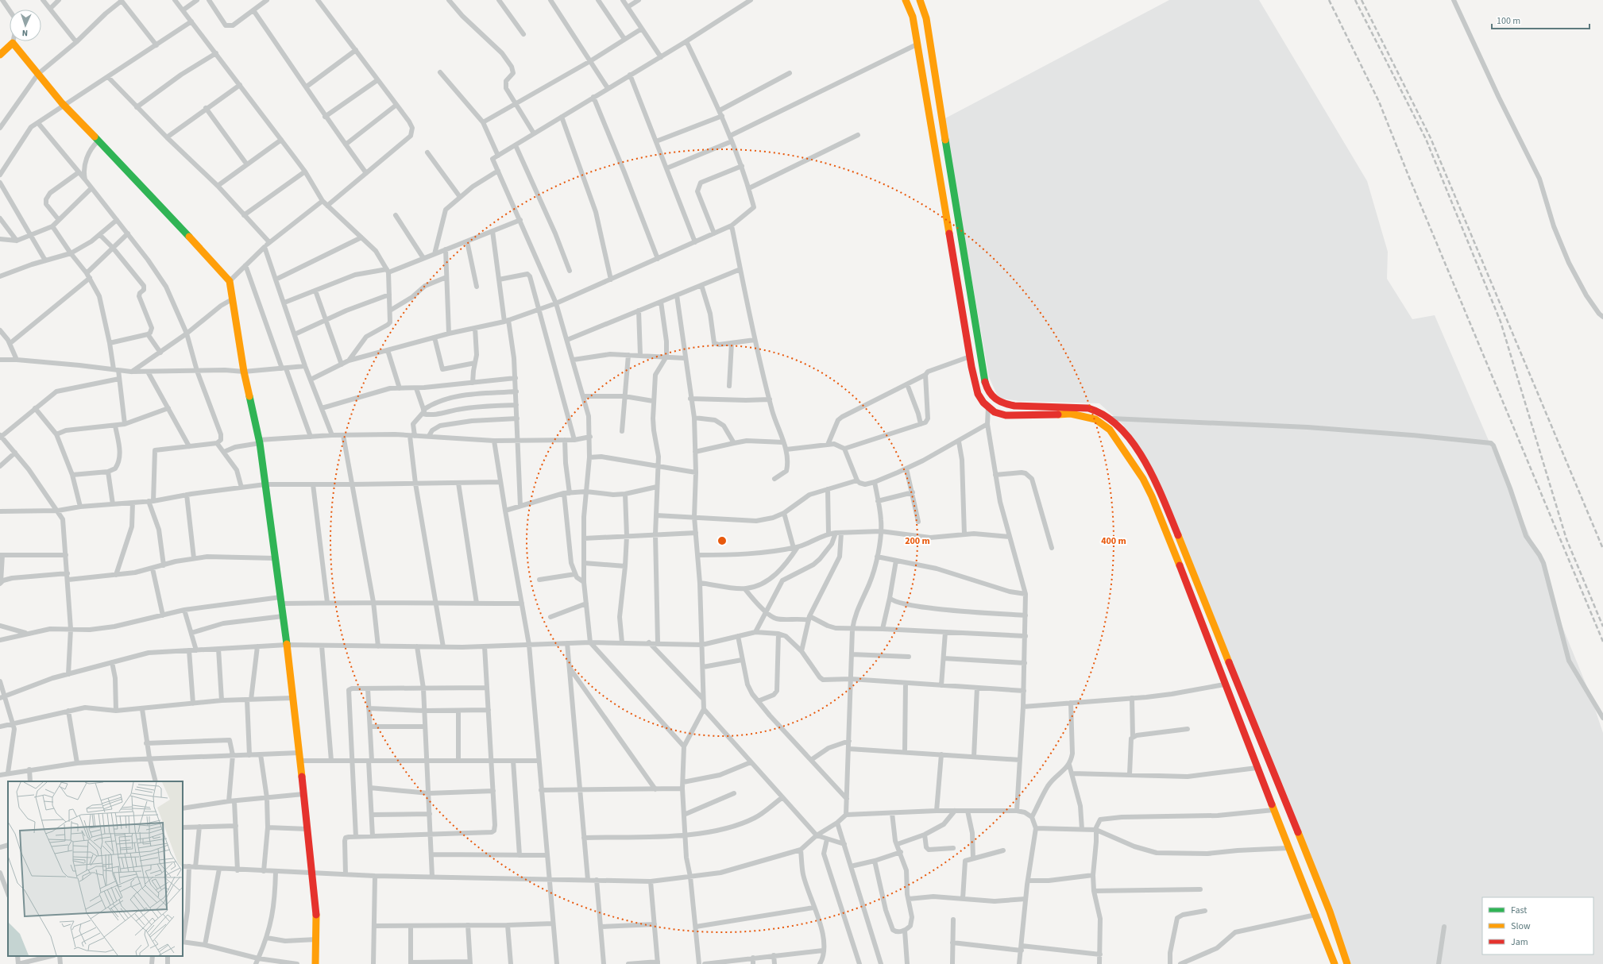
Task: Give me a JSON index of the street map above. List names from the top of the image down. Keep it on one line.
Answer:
{"legend":["Fast","Slow","Jam"],"scale_bar":"100 m","north":"bottom","rings":["200 m","400 m"]}
